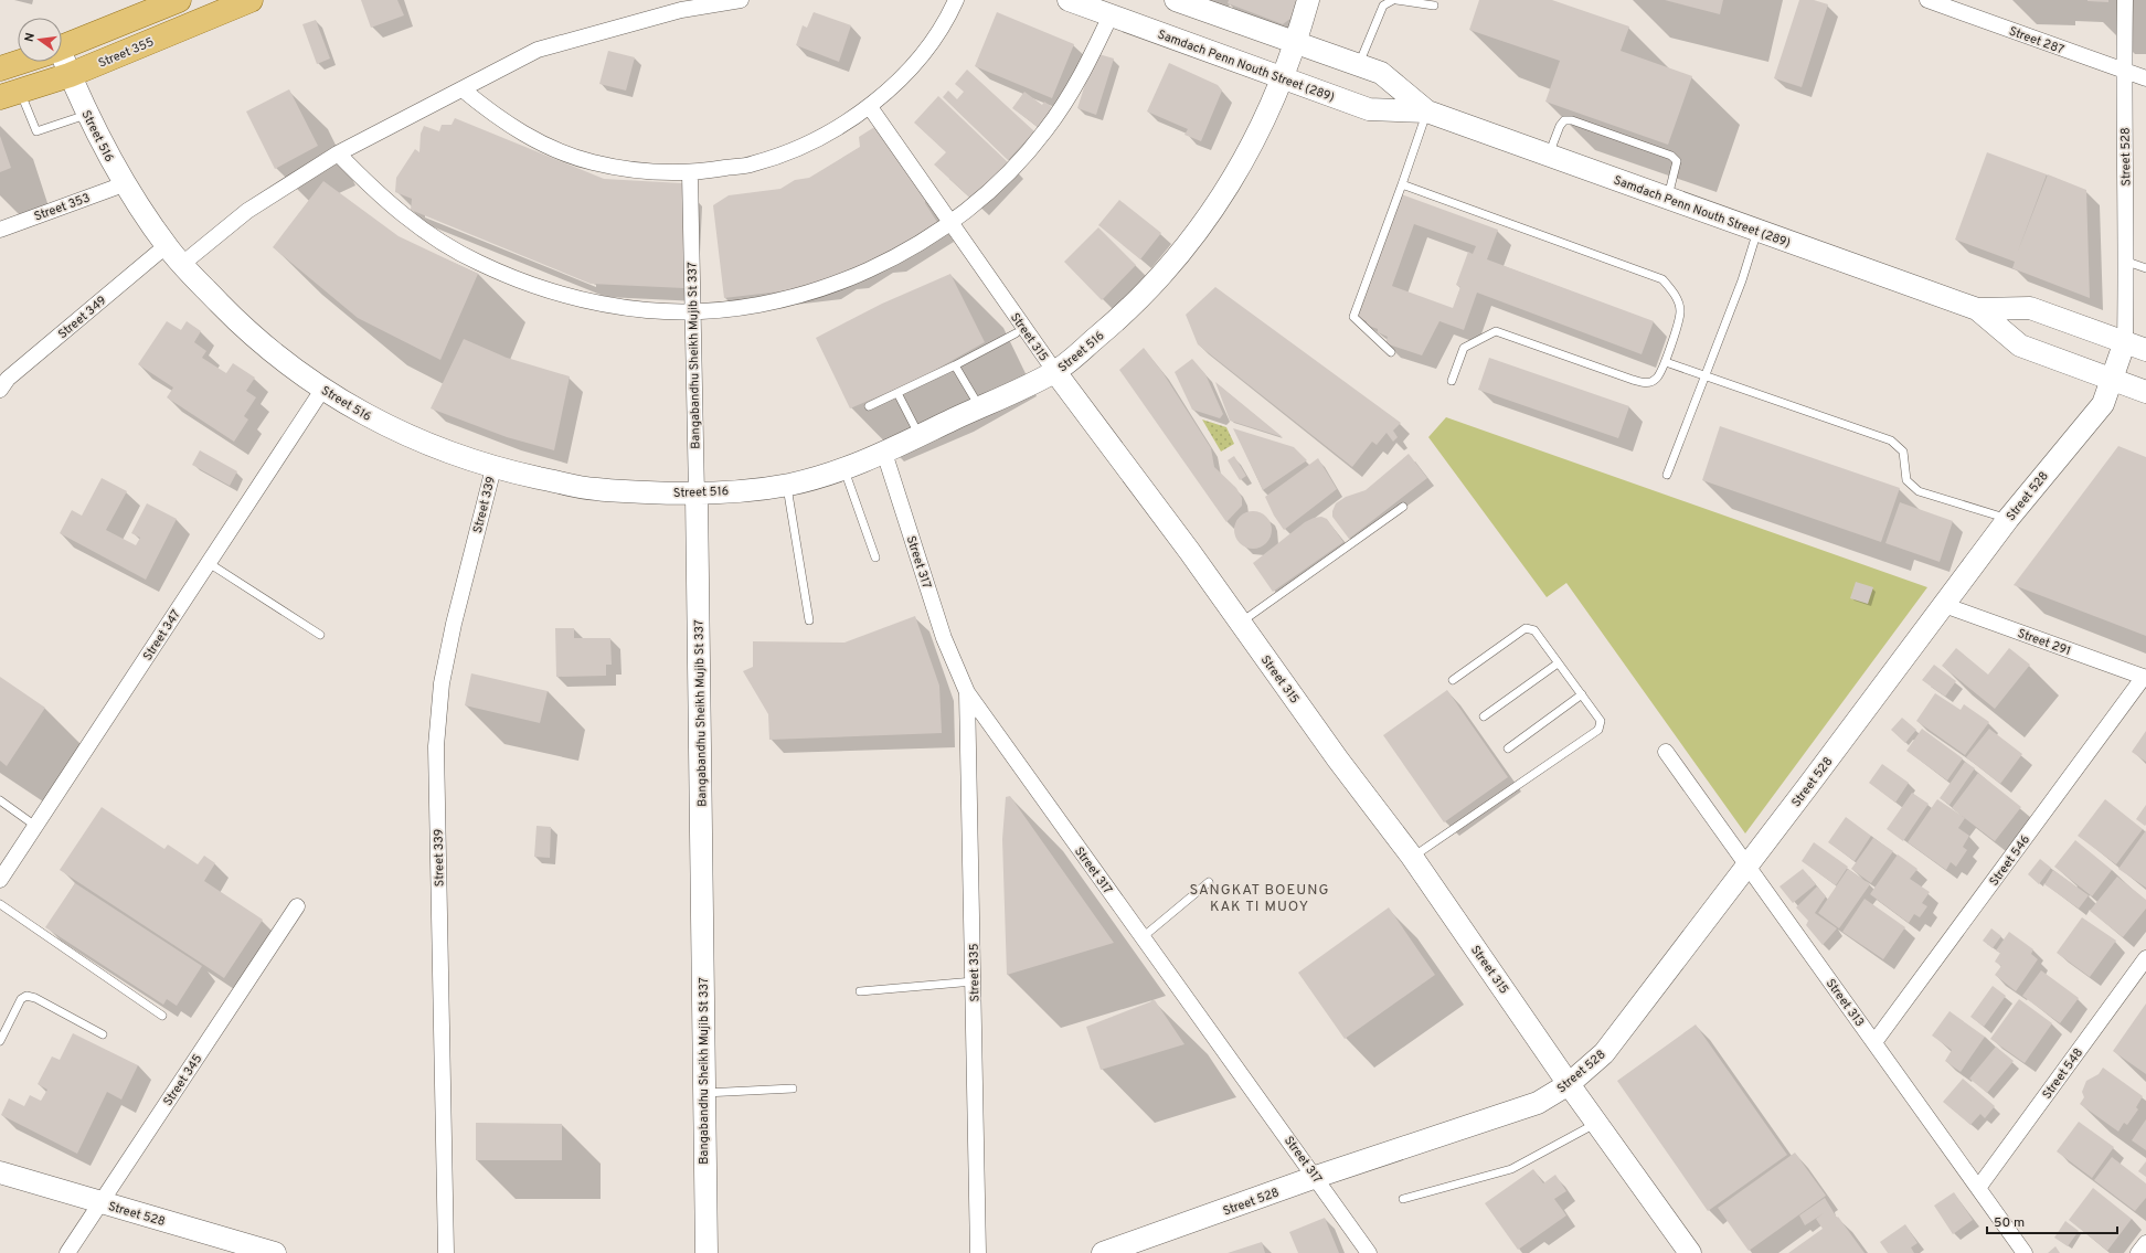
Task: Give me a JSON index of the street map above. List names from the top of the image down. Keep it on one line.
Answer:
{"streets":{"main road":["Street 355"],"street":["Street 287","Samdach Penn Nouth Street (289)","Street 516","Street 528","Street 353","Street 349","Street 315","Bangabandhu Sheikh Mujib St 337","Street 339","Street 317","Street 347","Street 291","Street 546","Street 335","Street 313","Street 548","Street 345"]},"crossings":[["Street 287","Street 528"],["Street 355","Street 516"],["Samdach Penn Nouth Street (289)","Street 516"],["Samdach Penn Nouth Street (289)","Street 528"],["Street 516","Street 353"],["Street 516","Street 349"],["Street 516","Street 315"],["Street 516","Bangabandhu Sheikh Mujib St 337"],["Street 516","Street 339"],["Street 516","Street 317"],["Street 516","Street 347"],["Street 528","Street 315"],["Street 528","Street 317"],["Street 528","Street 291"],["Street 528","Street 313"],["Street 528","Street 345"],["Street 317","Street 335"],["Street 291","Street 546"],["Street 546","Street 313"],["Street 313","Street 548"]],"districts":["SANGKAT BOEUNG KAK TI MUOY"],"scale_bar":"50 m","north":"left"}
